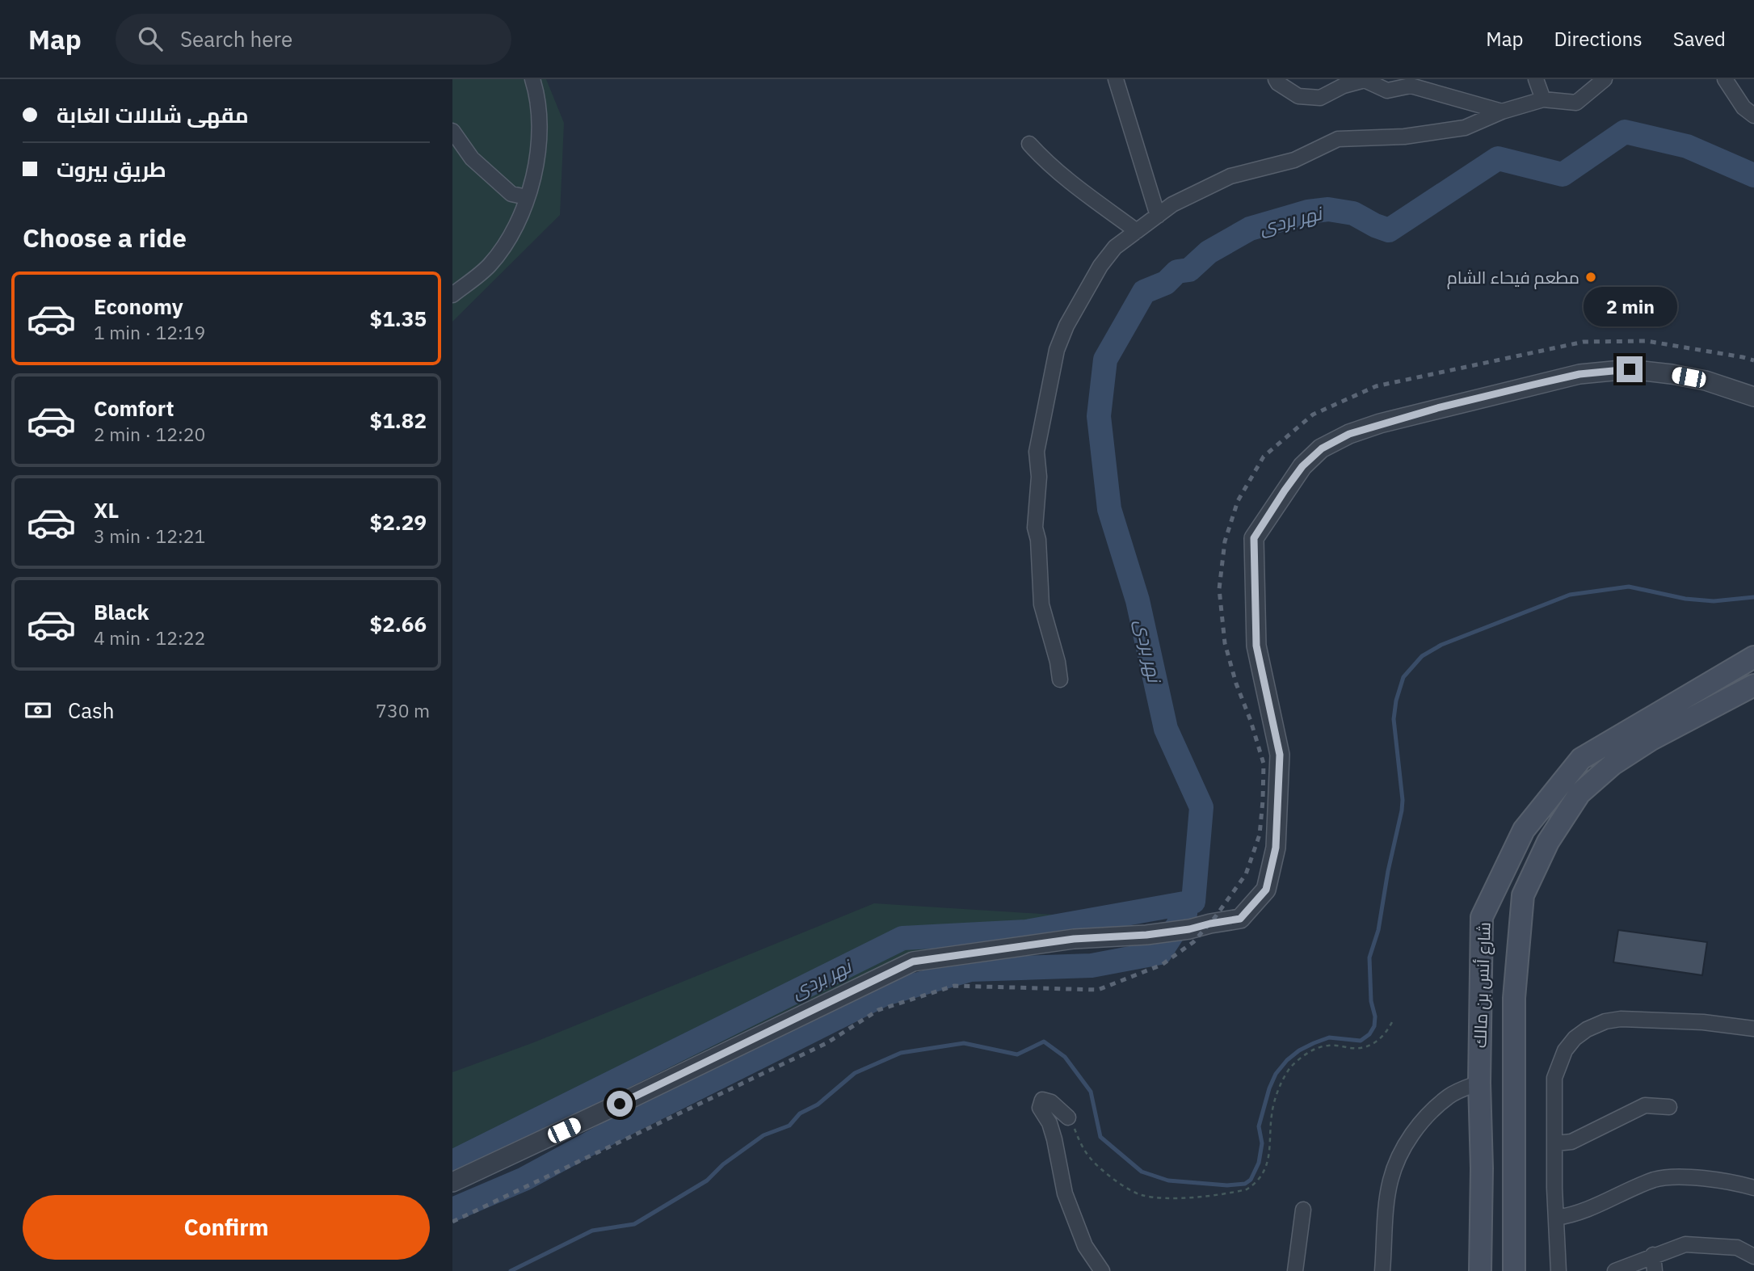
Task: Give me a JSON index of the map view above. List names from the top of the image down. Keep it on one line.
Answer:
{"streets":{"main road":["شارع أنس بن مالك"]},"water":["نهر بردى"],"places":["مطعم فيحاء الشام"],"page":{"header":"Map","search":"Search here","nav":["Map","Directions","Saved"],"banner":["مقهى شلالات الغابة","طريق بيروت"],"heading":"Choose a ride","list":[{"name":"Economy","note":"1 min · 12:19","value":"$1.35"},{"name":"Comfort","note":"2 min · 12:20","value":"$1.82"},{"name":"XL","note":"3 min · 12:21","value":"$2.29"},{"name":"Black","note":"4 min · 12:22","value":"$2.66"}],"bubble":"2 min","pay":["Cash","730 m"],"buttons":"Confirm"}}
